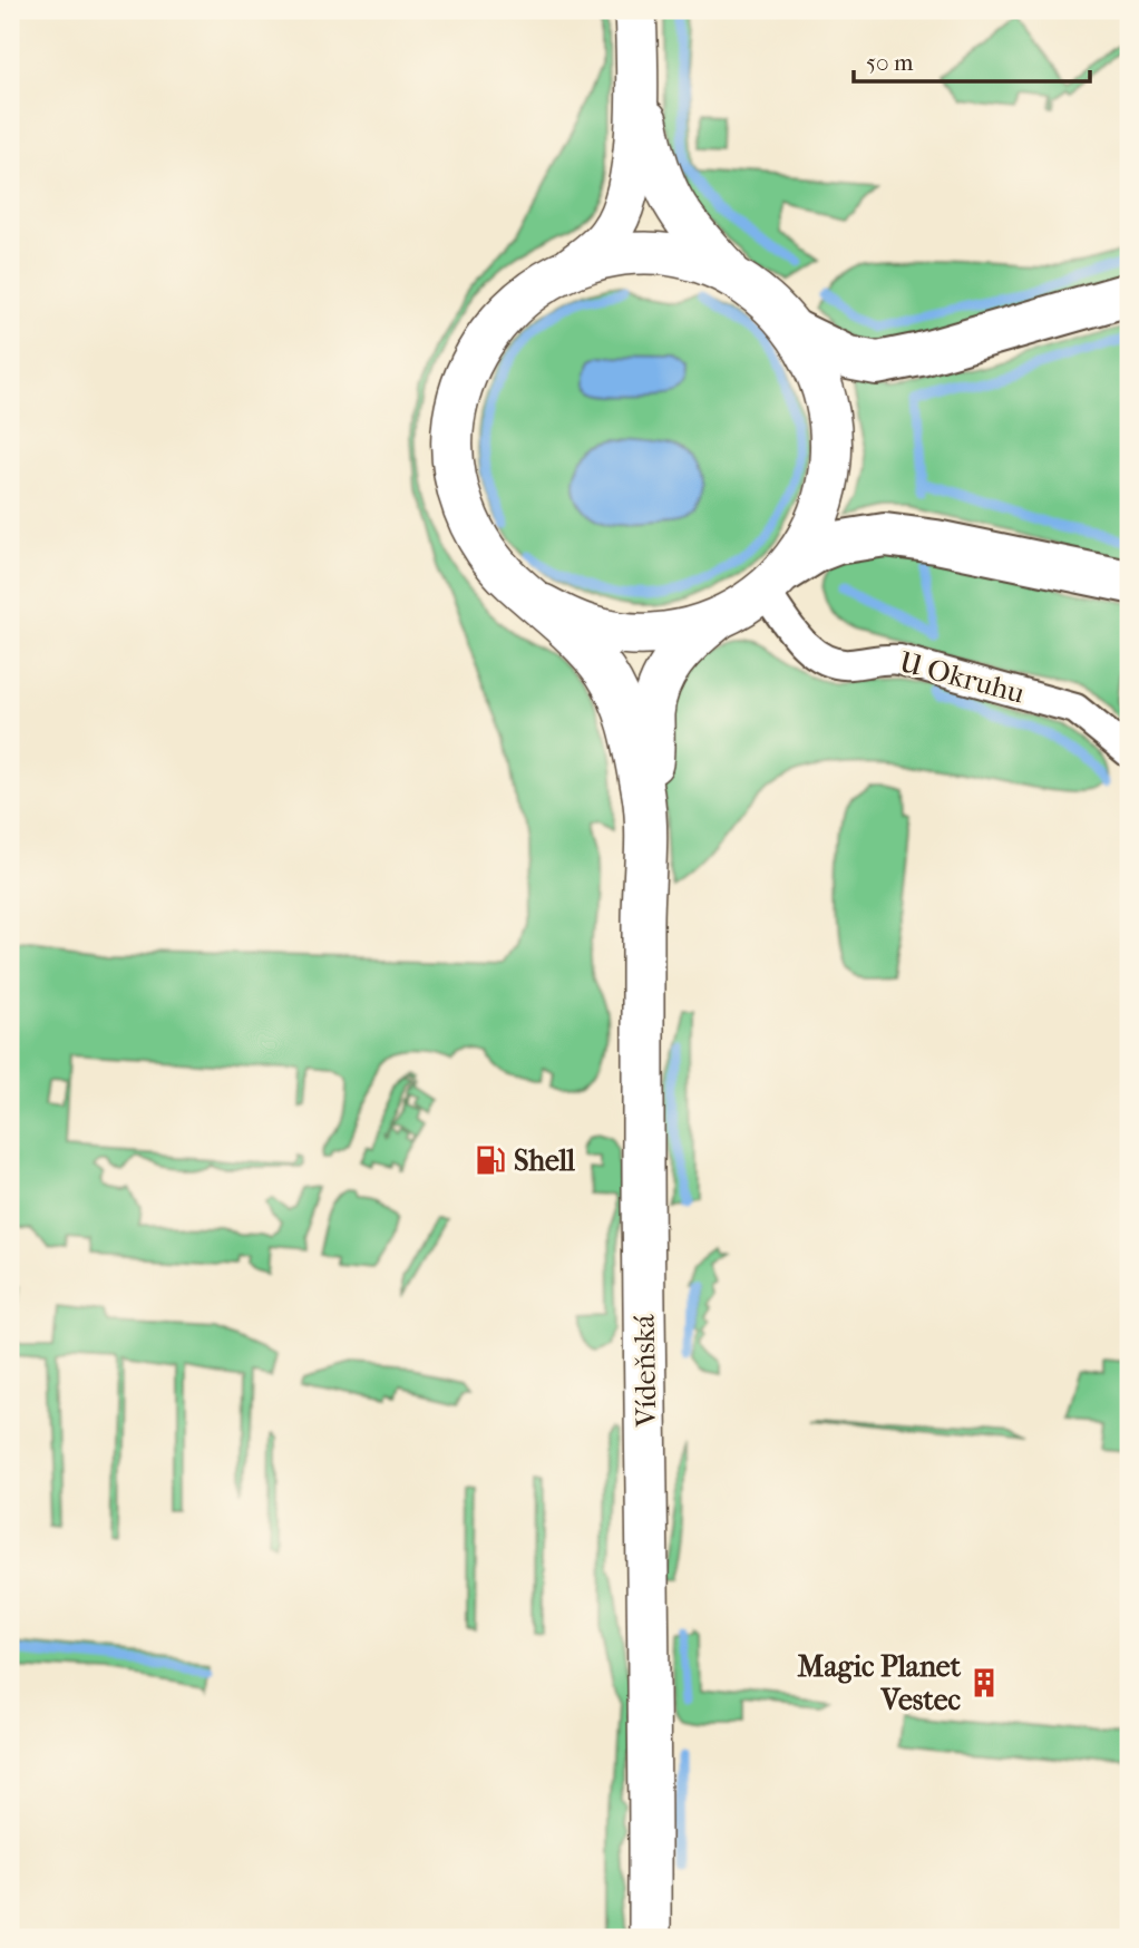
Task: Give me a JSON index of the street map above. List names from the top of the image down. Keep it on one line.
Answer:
{"streets":{"main road":["Vídeňská"],"street":["U Okruhu"]},"crossings":[["U Okruhu","Vídeňská"]],"places":{"fuel station":["Shell"],"building":["Magic Planet Vestec"]},"scale_bar":"50 m"}
